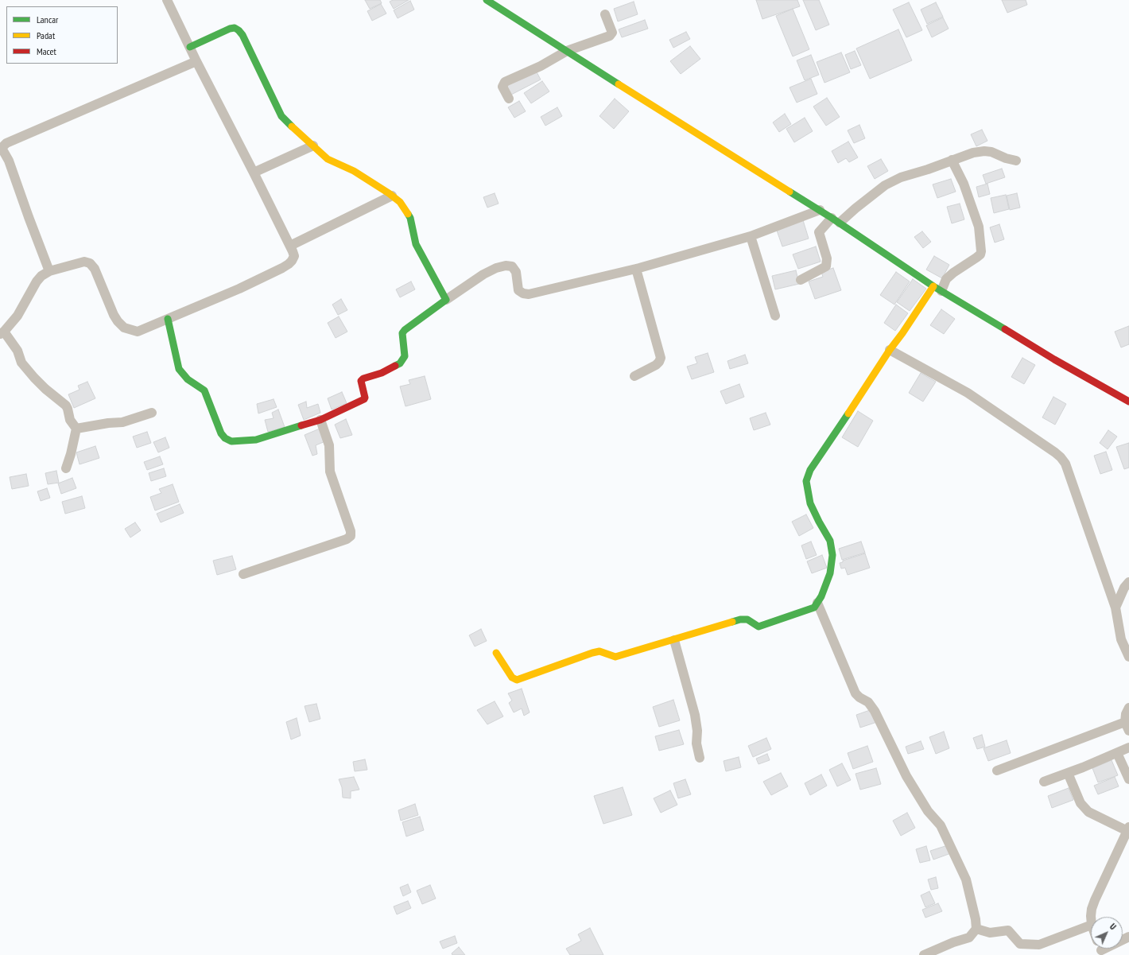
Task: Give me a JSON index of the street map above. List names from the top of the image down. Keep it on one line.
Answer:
{"legend":["Lancar","Padat","Macet"],"north":"top right"}
